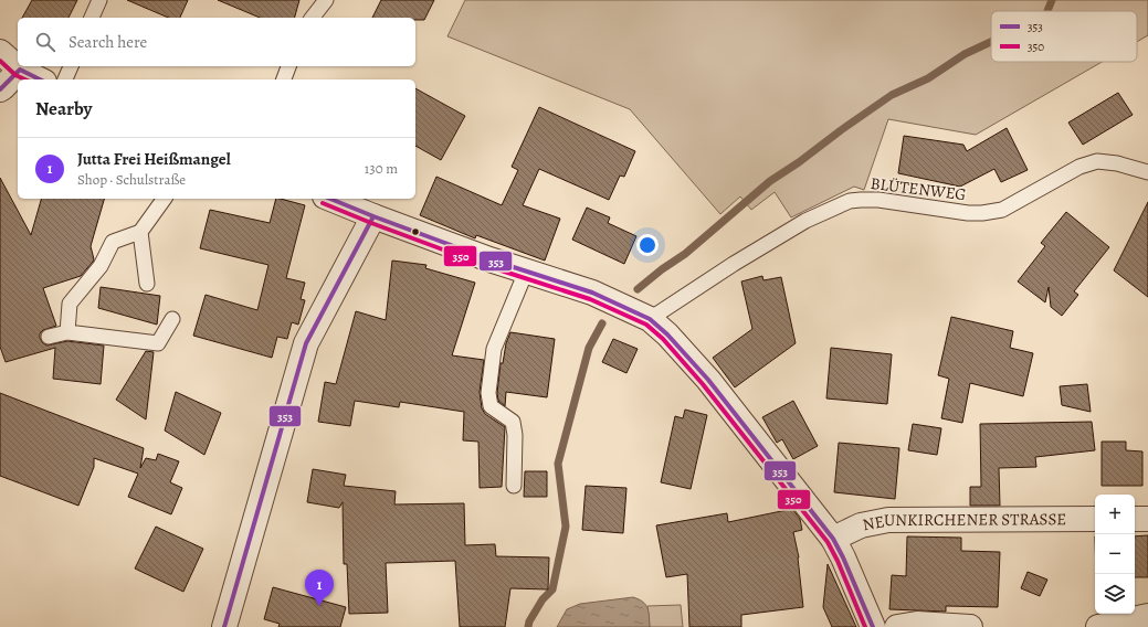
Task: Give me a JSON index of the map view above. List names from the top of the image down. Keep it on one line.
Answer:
{"streets":{"street":["NEUNKIRCHENER STRASSE"],"lane":["BLÜTENWEG"]},"lines":["transit line 350","transit line 353"],"legend":["353","350"],"page":{"search":"Search here","heading":"Nearby","list":[{"mark":"1","name":"Jutta Frei Heißmangel","note":"Shop · Schulstraße","value":"130 m"}],"map_buttons":["+","−"],"pins":"1"}}
